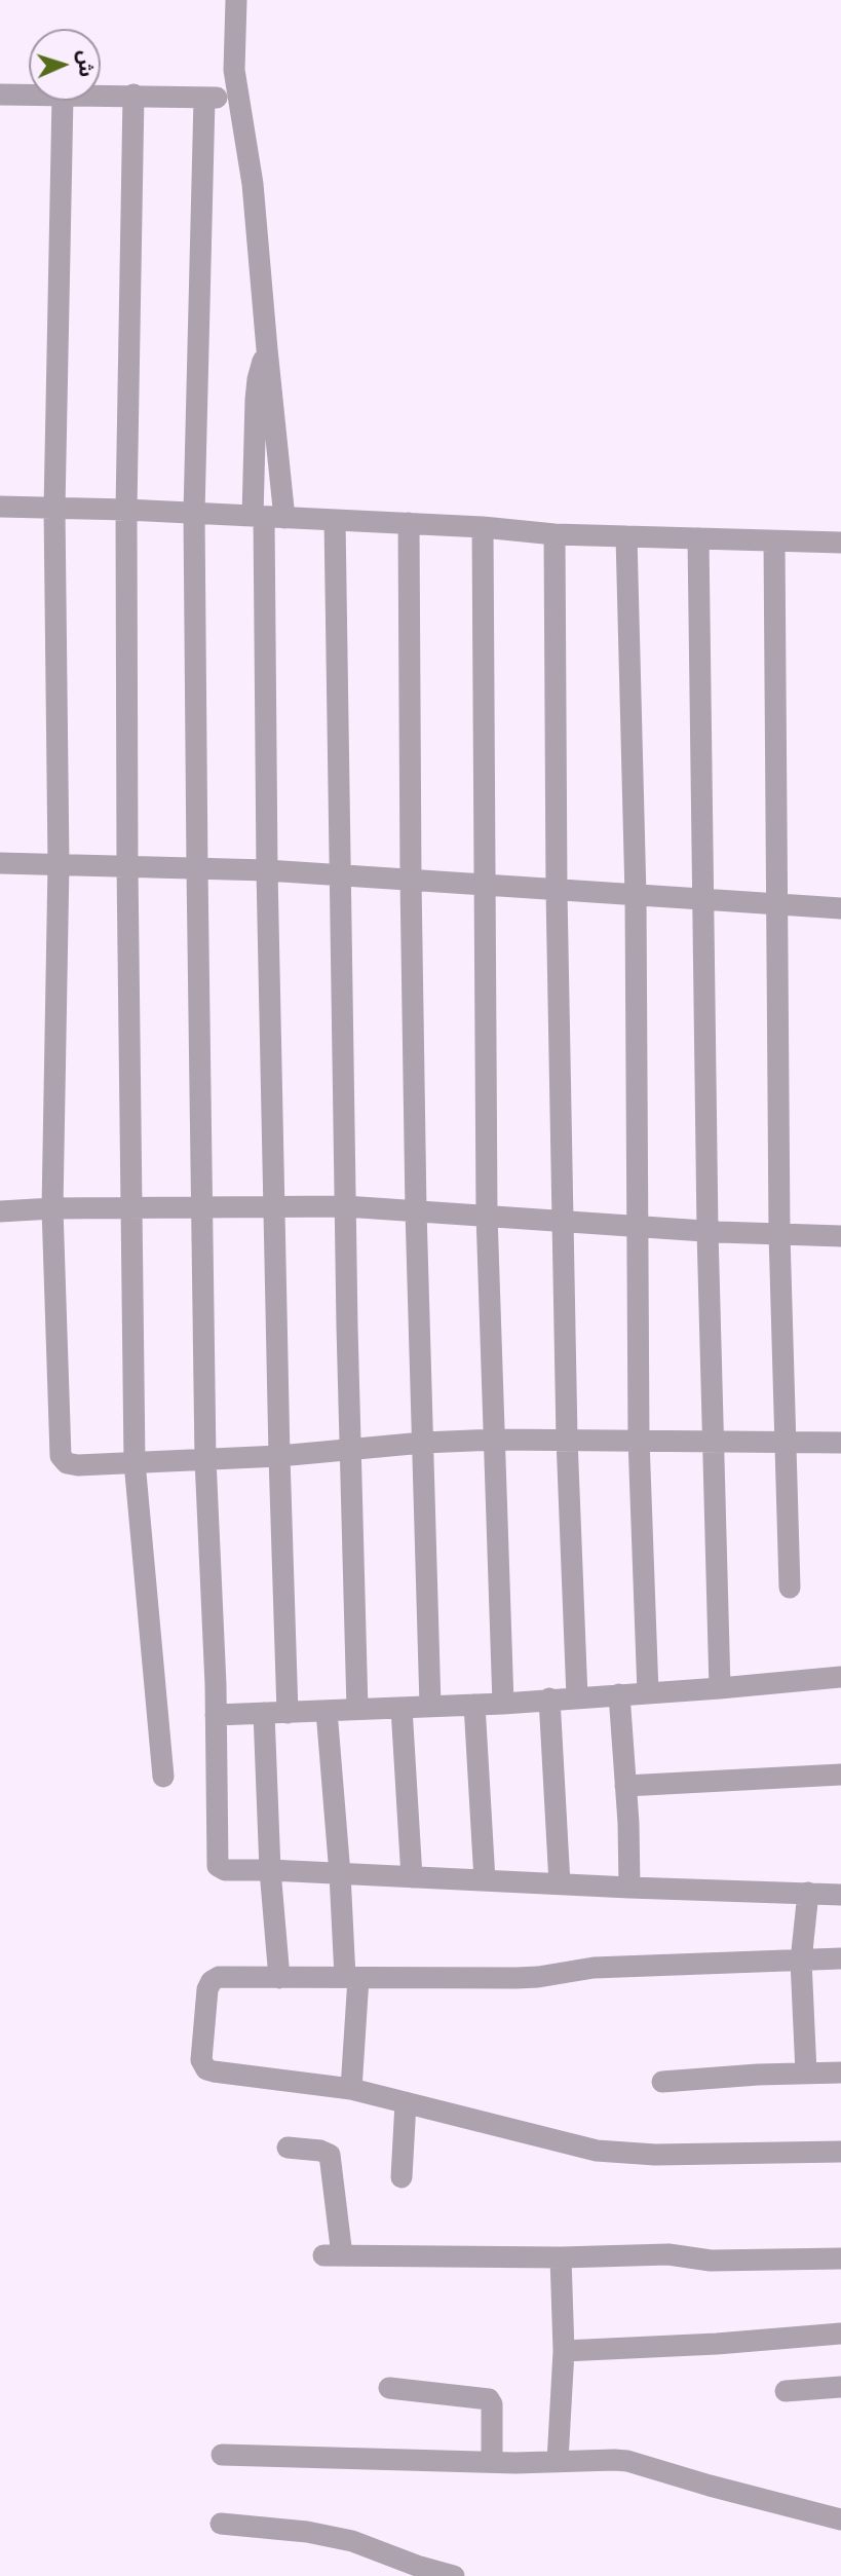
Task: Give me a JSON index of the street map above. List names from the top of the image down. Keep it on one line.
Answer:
{"north":"right"}
